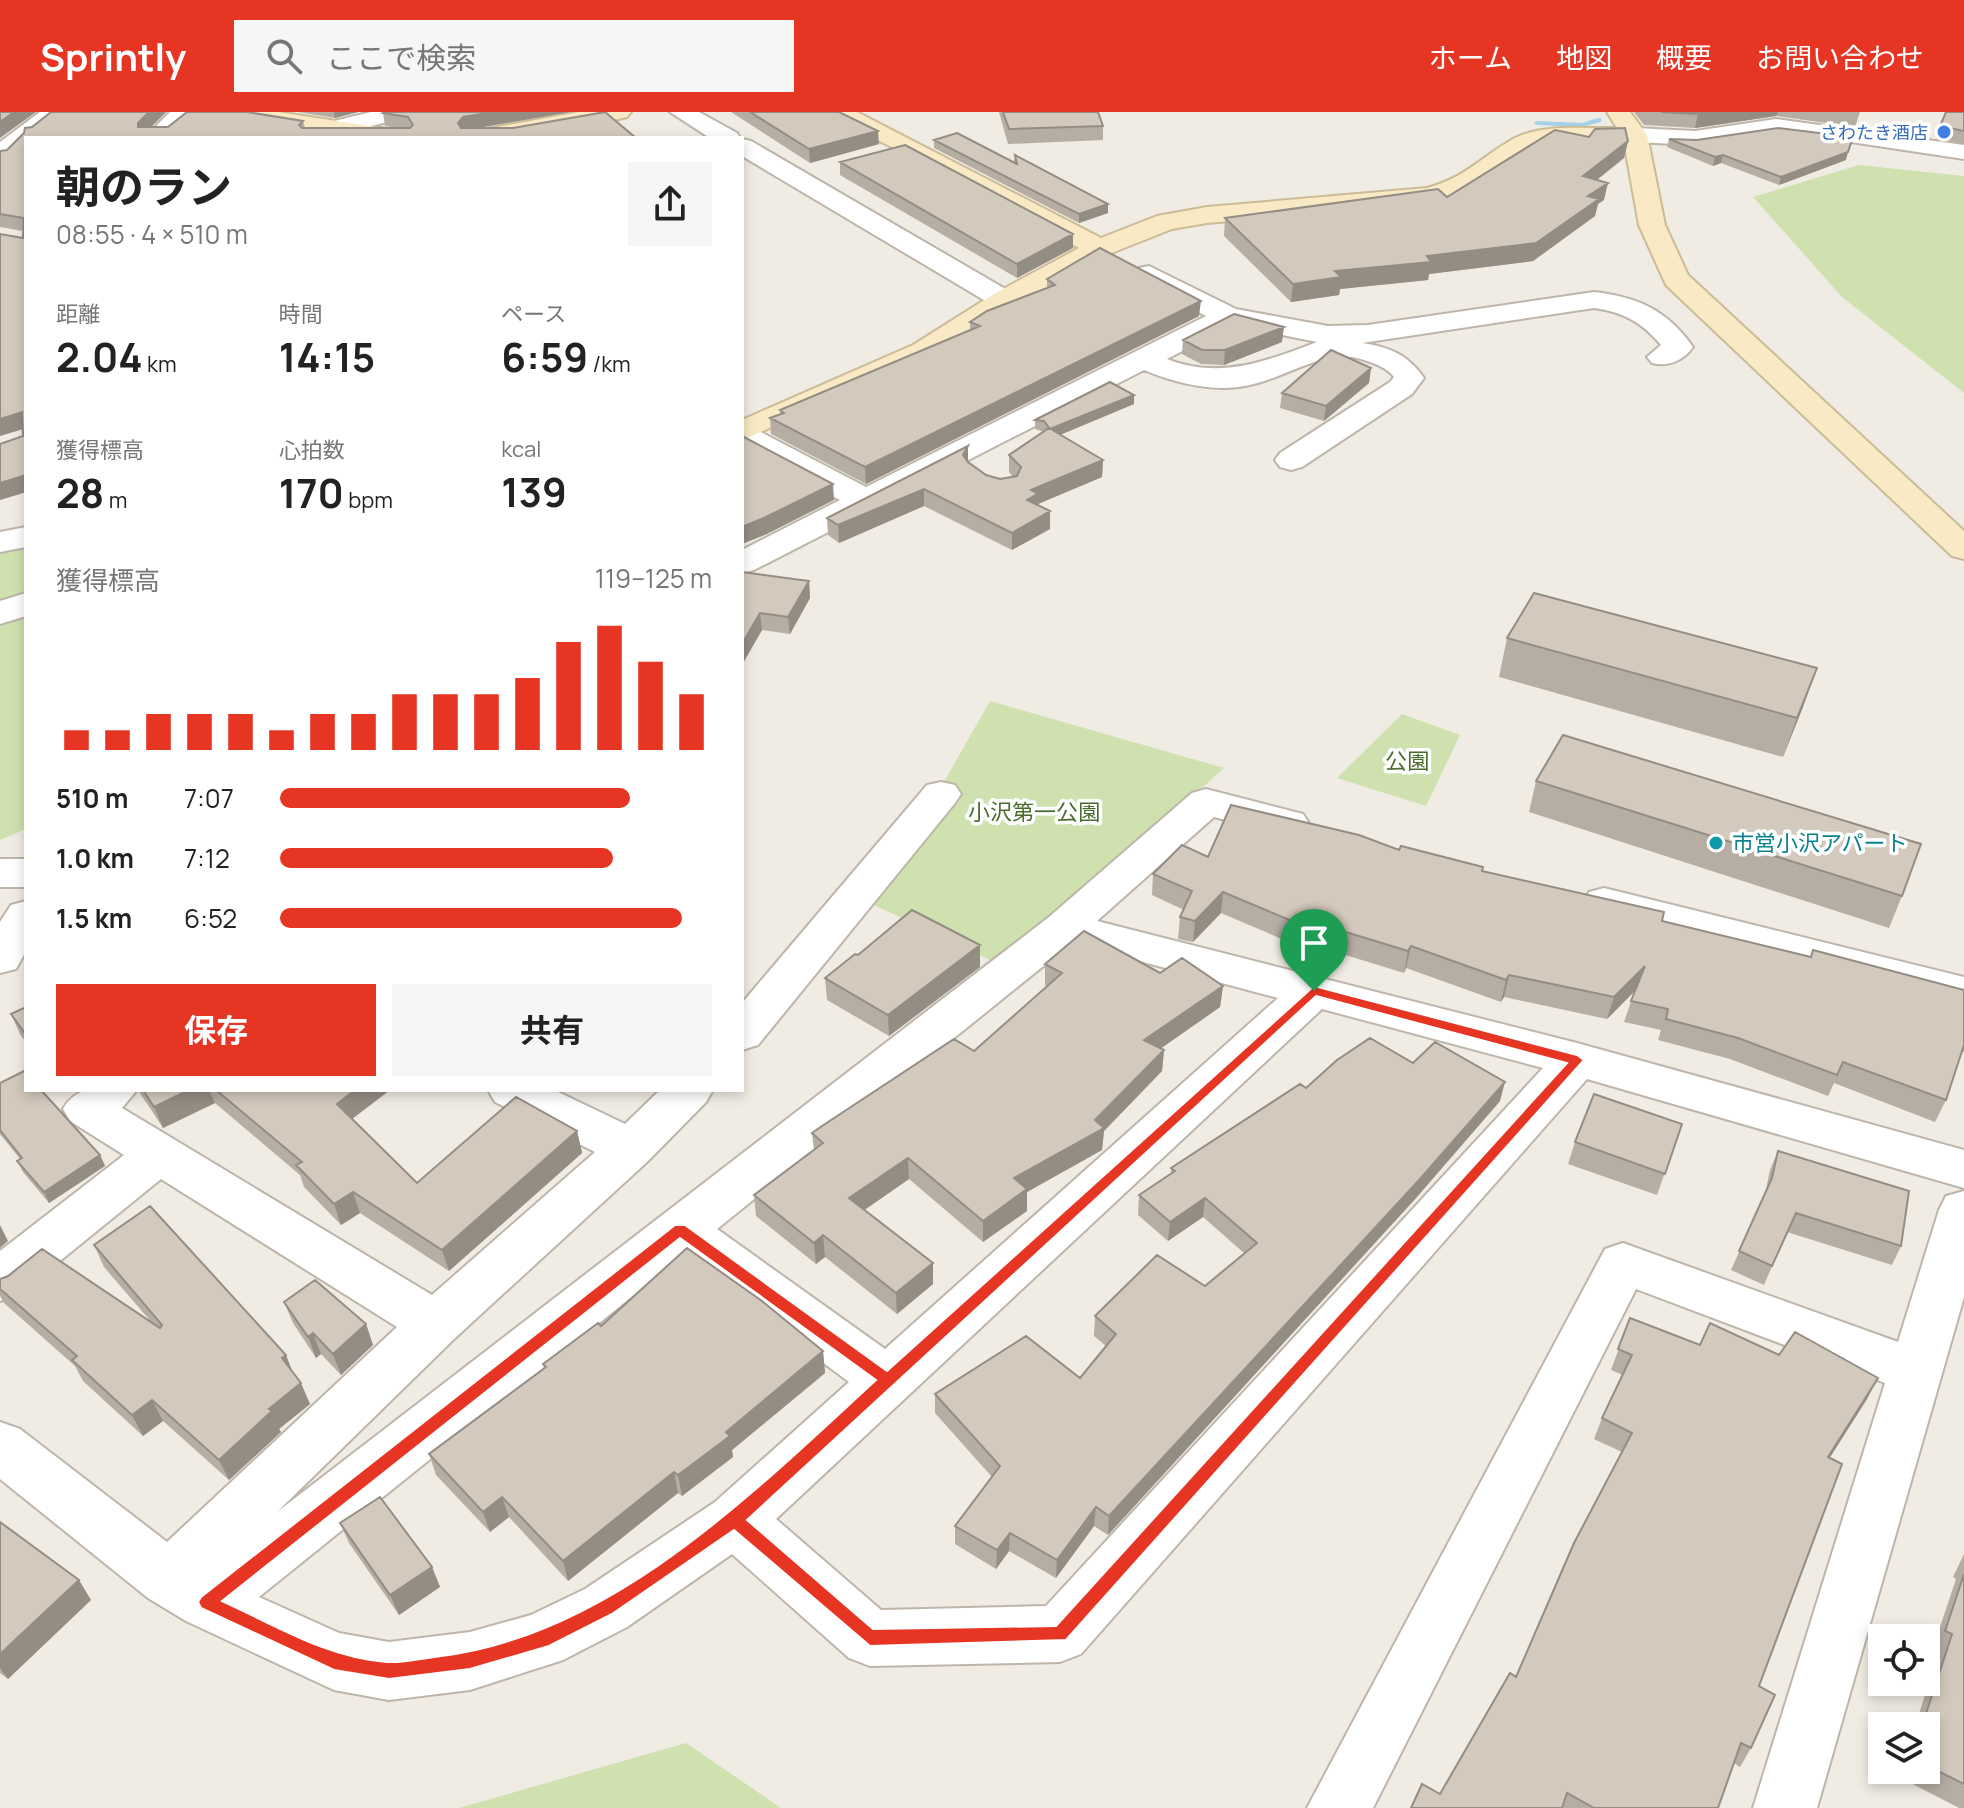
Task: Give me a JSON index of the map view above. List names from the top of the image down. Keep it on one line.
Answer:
{"parks":["公園","小沢第一公園"],"places":["さわたき酒店","市営小沢アパート"],"page":{"header":"Sprintly","search":"ここで検索","nav":["ホーム","地図","概要","お問い合わせ"],"heading":["朝のラン","08:55 · 4 × 510 m"],"stats":[["距離","2.04 km"],["時間","14:15"],["ペース","6:59 /km"],["獲得標高","28 m"],["心拍数","170 bpm"],["kcal","139"]],"chart":["獲得標高","119–125 m"],"list":[{"name":"510 m","note":"7:07"},{"name":"1.0 km","note":"7:12"},{"name":"1.5 km","note":"6:52"}],"buttons":["保存","共有"]}}
